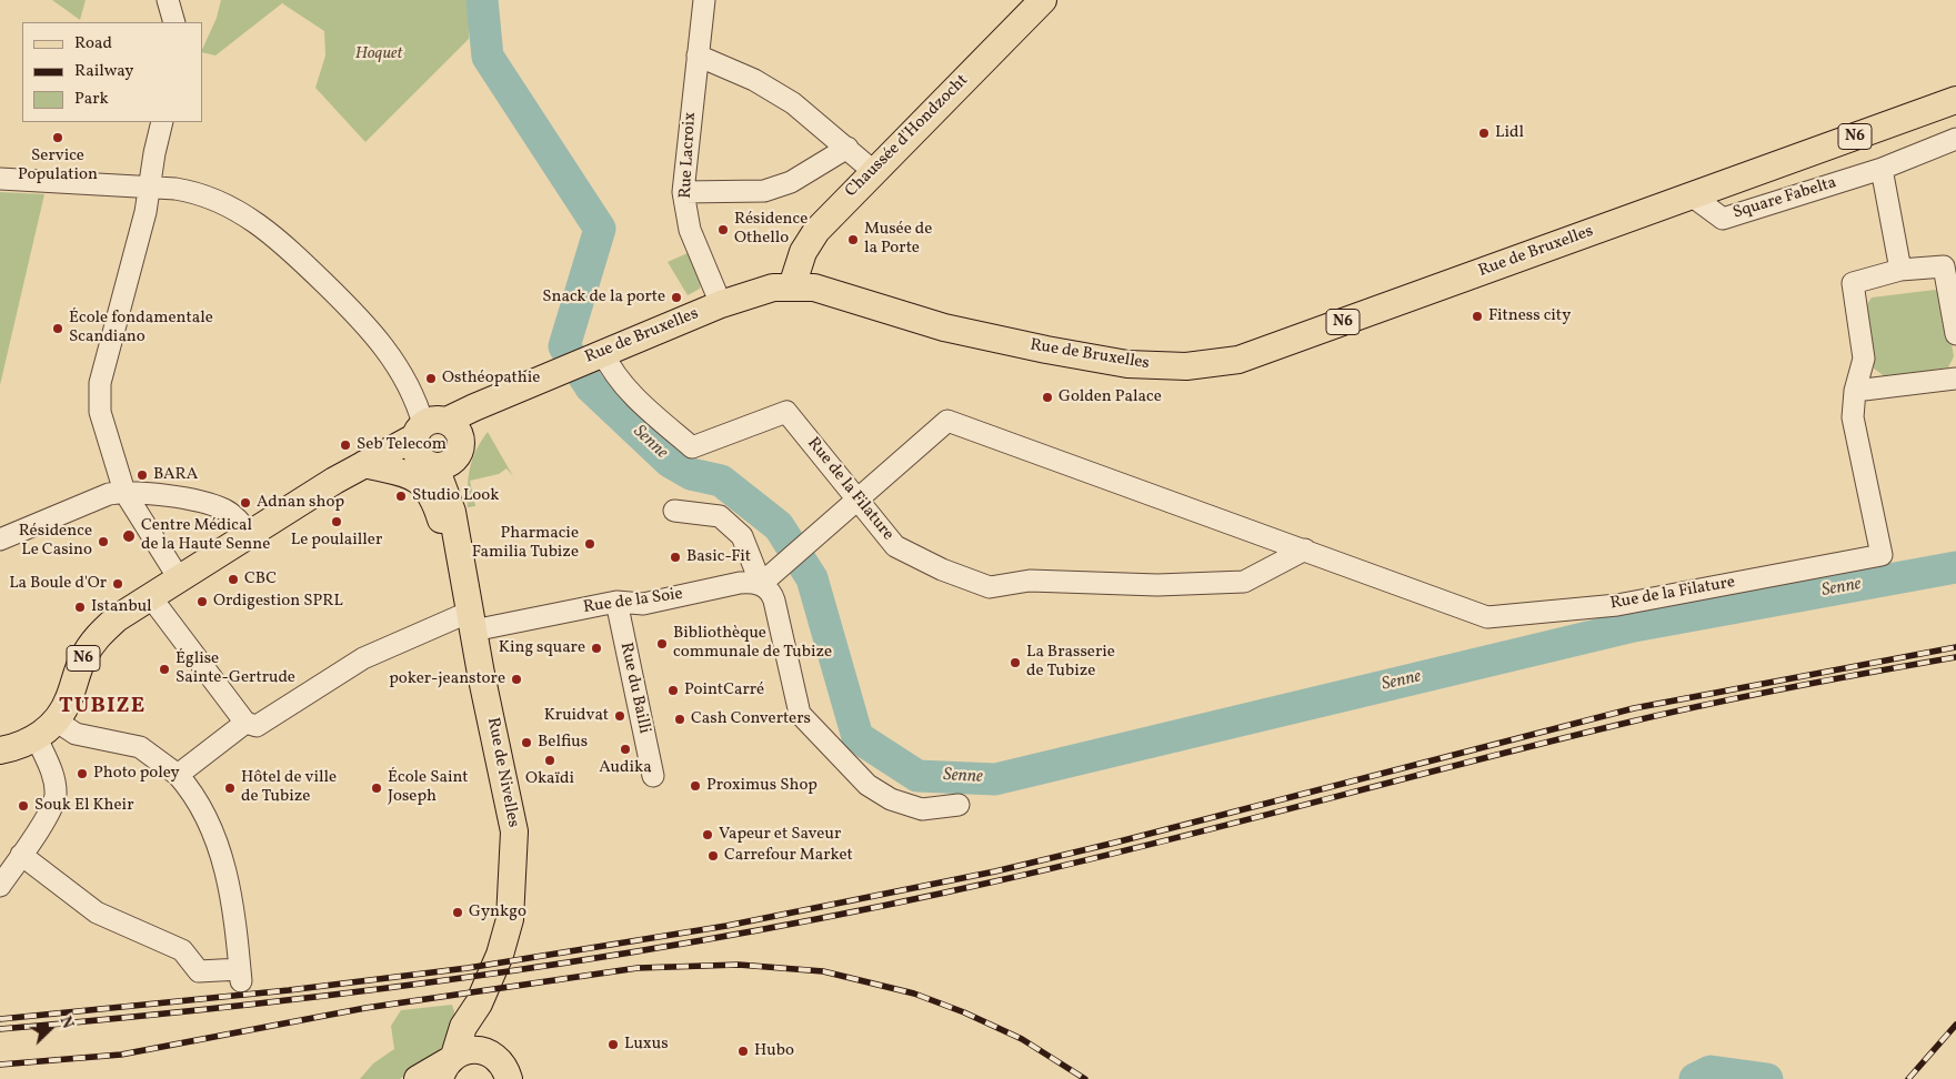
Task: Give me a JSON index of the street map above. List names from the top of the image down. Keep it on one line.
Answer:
{"streets":{"main road":["Chaussée d'Hondzocht","N6","Rue de Bruxelles","Rue de Nivelles"],"street":["Rue Lacroix","Square Fabelta","Rue de la Filature","Rue de la Soie","Rue du Bailli"]},"crossings":[["Chaussée d'Hondzocht","Rue de Bruxelles"],["N6","Rue de Bruxelles"],["N6","Rue de Nivelles"],["Rue Lacroix","Rue de Bruxelles"],["Square Fabelta","Rue de Bruxelles"],["Rue de Bruxelles","Rue de la Filature"],["Rue de Bruxelles","Rue de Nivelles"],["Rue de la Soie","Rue du Bailli"],["Rue de la Soie","Rue de Nivelles"]],"districts":["TUBIZE"],"water":["Senne"],"parks":["Hoquet"],"places":["Lidl","Service Population","Résidence Othello","Musée de la Porte","Snack de la porte","Fitness city","École fondamentale Scandiano","Osthéopathie","Golden Palace","Seb Telecom","BARA","Studio Look","Adnan shop","Le poulailler","Centre Médical de la Haute Senne","Résidence Le Casino","Pharmacie Familia Tubize","Basic-Fit","CBC","La Boule d'Or","Ordigestion SPRL","Istanbul","Bibliothèque communale de Tubize","King square","La Brasserie de Tubize","Église Sainte-Gertrude","poker-jeanstore","PointCarré","Kruidvat","Cash Converters","Belfius","Audika","Okaïdi","Photo poley","Proximus Shop","Hôtel de ville de Tubize","École Saint Joseph","Souk El Kheir","Vapeur et Saveur","Carrefour Market","Gynkgo","Luxus","Hubo"],"legend":["Road","Railway","Park"],"north":"right"}
